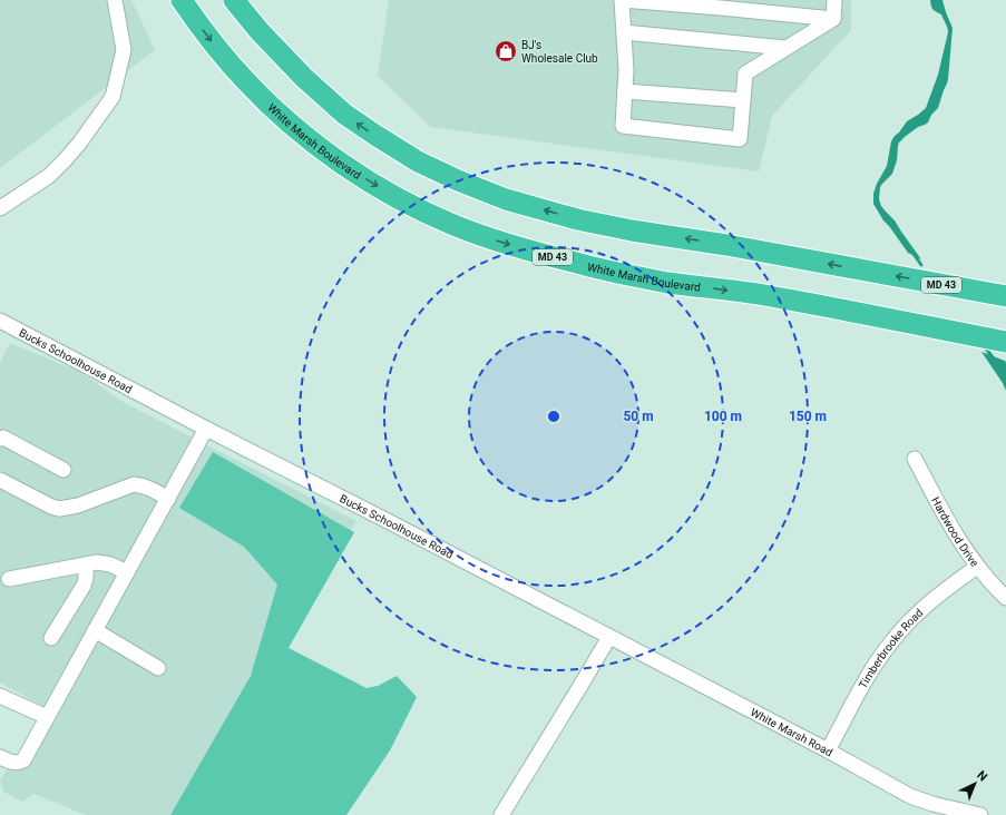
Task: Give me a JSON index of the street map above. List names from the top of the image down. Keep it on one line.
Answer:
{"streets":{"highway":["White Marsh Boulevard","MD 43"],"street":["Bucks Schoolhouse Road","Hardwood Drive","Timberbrooke Road","White Marsh Road"]},"crossings":[["Bucks Schoolhouse Road","White Marsh Road"],["Hardwood Drive","Timberbrooke Road"],["Timberbrooke Road","White Marsh Road"]],"places":{"shop":["BJ's Wholesale Club"]},"north":"top right","rings":["50 m","100 m","150 m"]}
